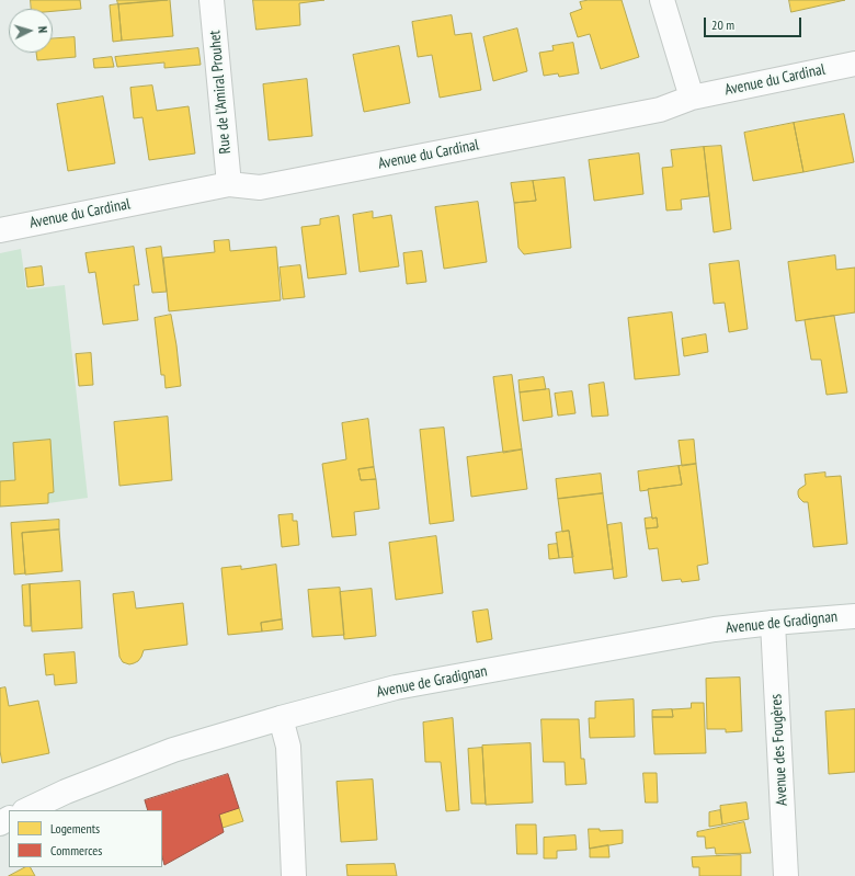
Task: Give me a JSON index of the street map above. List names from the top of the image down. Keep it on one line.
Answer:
{"streets":{"street":["Avenue du Cardinal","Rue de l'Amiral Prouhet","Avenue de Gradignan","Avenue des Fougères"]},"crossings":[["Avenue du Cardinal","Rue de l'Amiral Prouhet"],["Avenue de Gradignan","Avenue des Fougères"]],"legend":["Logements","Commerces"],"scale_bar":"20 m","north":"right"}
